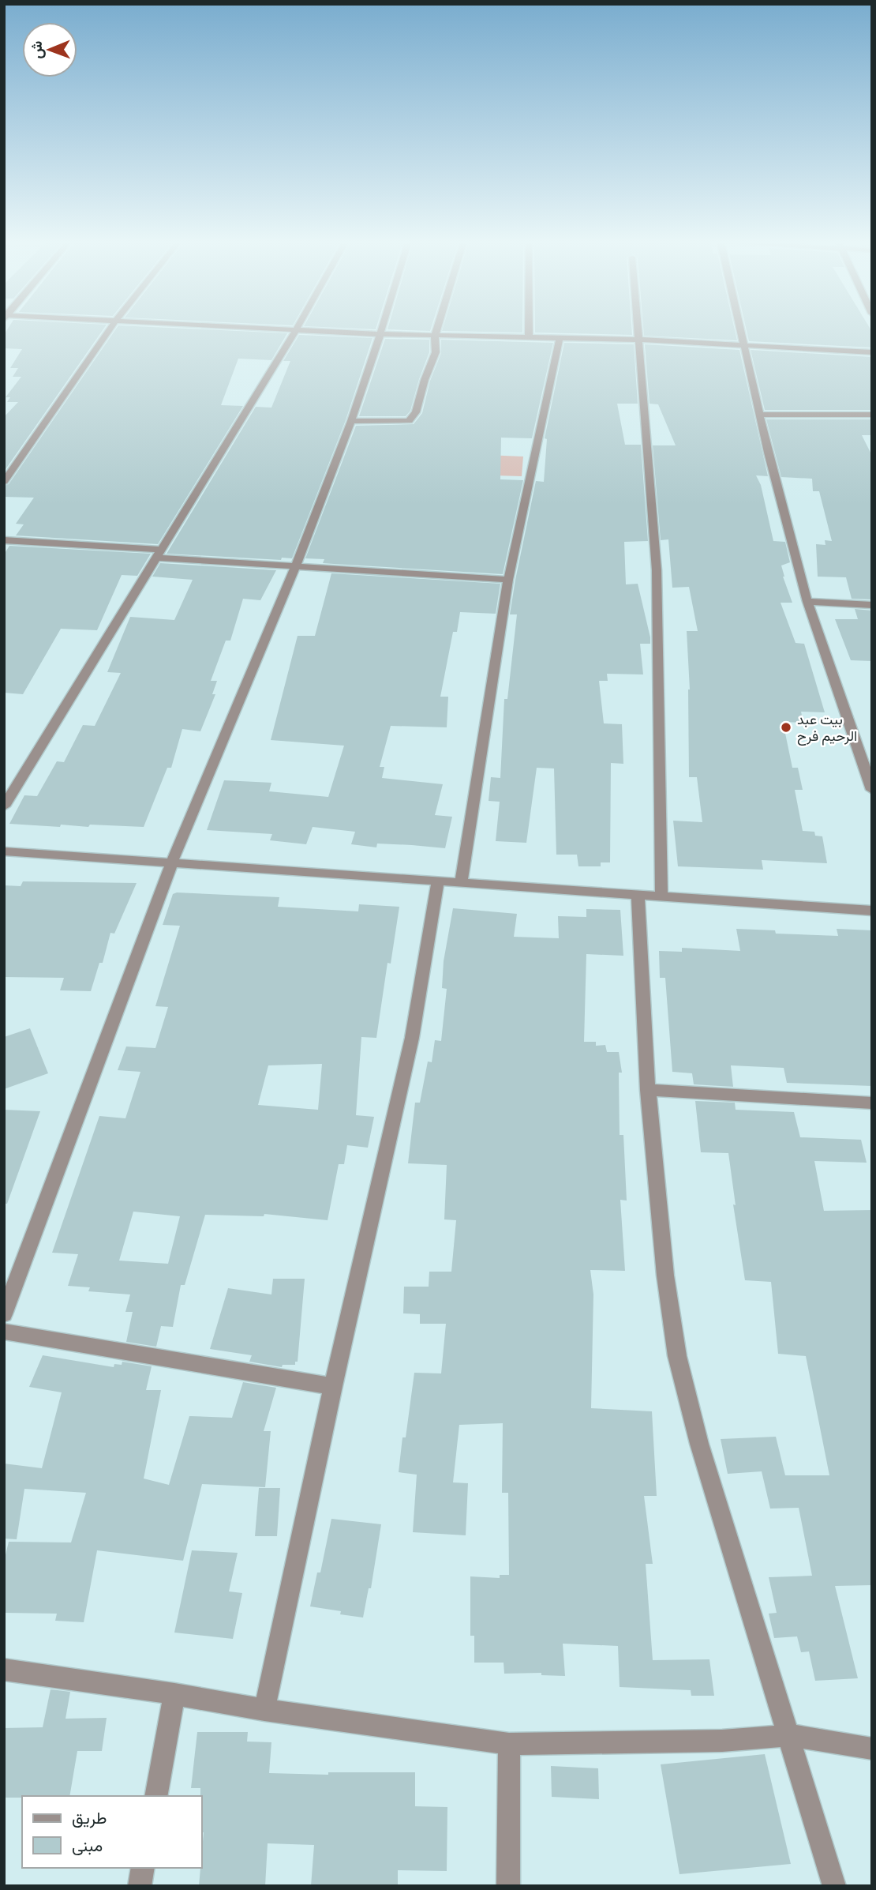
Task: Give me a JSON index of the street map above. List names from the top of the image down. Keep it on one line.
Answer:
{"places":["بيت عبد الرحيم فرح"],"legend":["طريق","مبنى"],"north":"left"}
